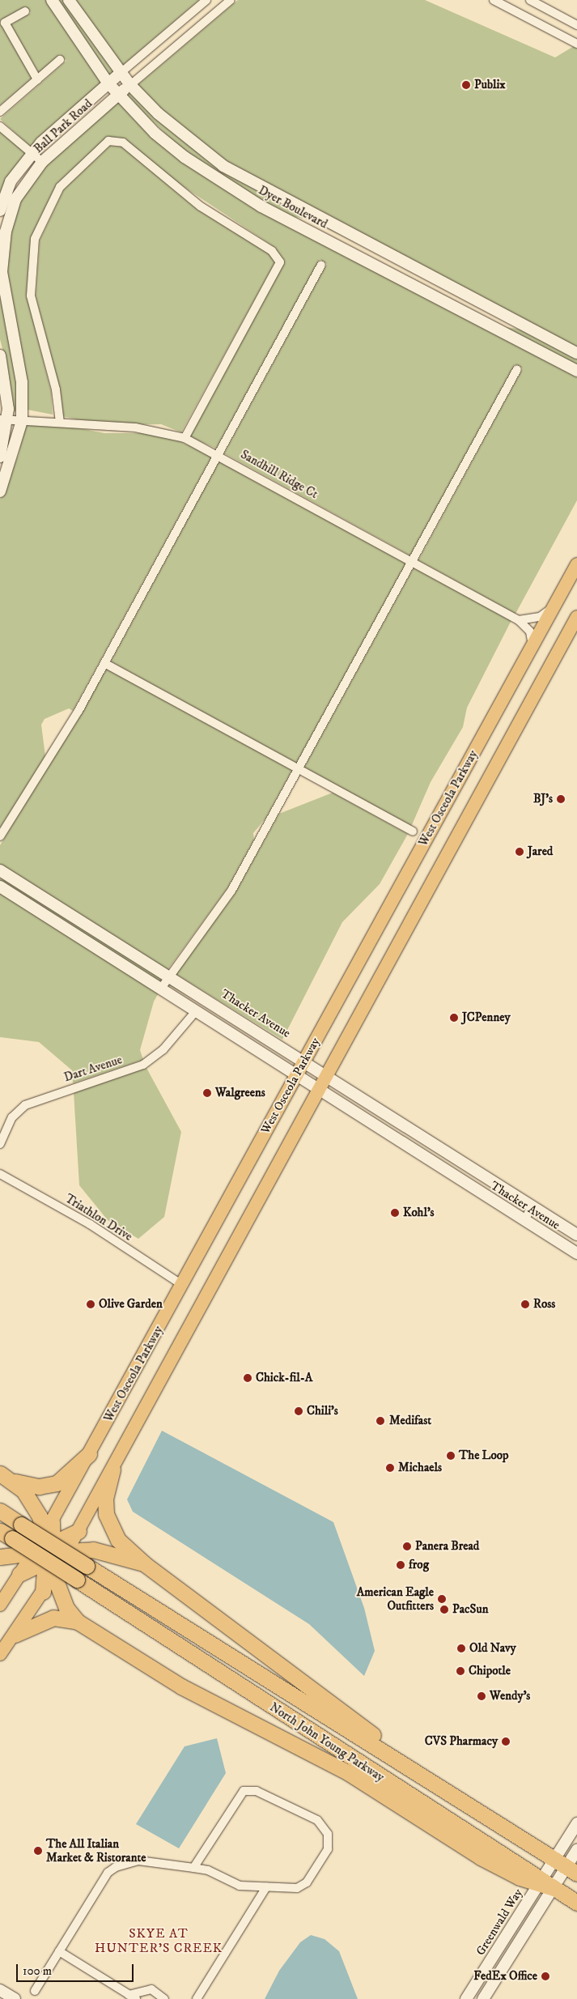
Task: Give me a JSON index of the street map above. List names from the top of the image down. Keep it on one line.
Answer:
{"streets":{"highway":["North John Young Parkway"],"main road":["West Osceola Parkway"],"street":["Ball Park Road","Dyer Boulevard","Sandhill Ridge Ct","Thacker Avenue","Dart Avenue","Triathlon Drive","Greenwald Way"]},"crossings":[["Ball Park Road","Dyer Boulevard"],["Ball Park Road","Sandhill Ridge Ct"],["West Osceola Parkway","Thacker Avenue"],["West Osceola Parkway","Triathlon Drive"],["Thacker Avenue","Dart Avenue"],["North John Young Parkway","Greenwald Way"]],"districts":["SKYE AT HUNTER'S CREEK"],"places":["Publix","BJ's","Jared","JCPenney","Walgreens","Kohl's","Olive Garden","Ross","Chick-fil-A","Chili's","Medifast","The Loop","Michaels","Panera Bread","frog","American Eagle Outfitters","PacSun","Old Navy","Chipotle","Wendy's","CVS Pharmacy","The All Italian Market & Ristorante","FedEx Office"],"scale_bar":"100 m"}
